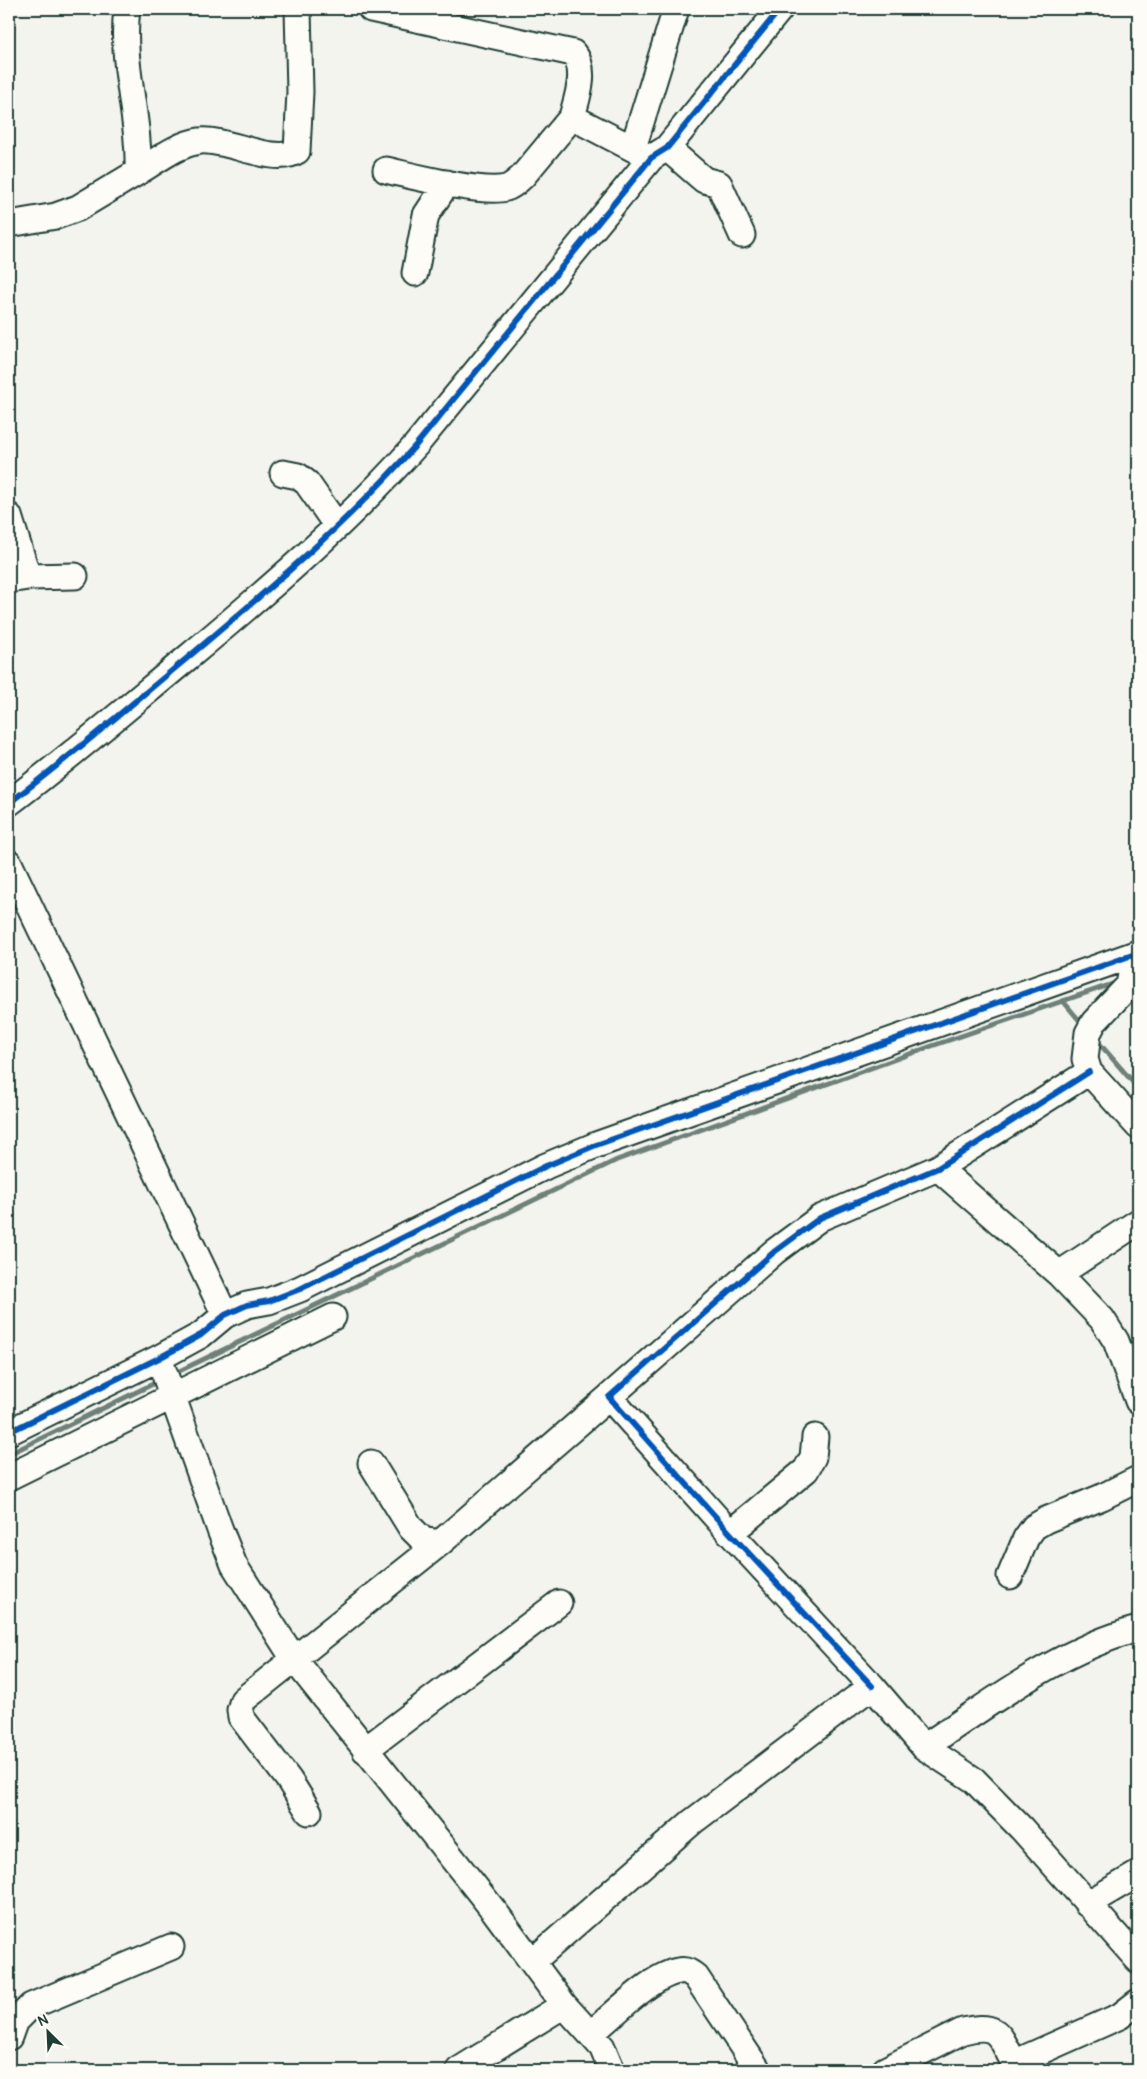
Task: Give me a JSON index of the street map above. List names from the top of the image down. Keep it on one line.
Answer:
{"north":"top left"}
